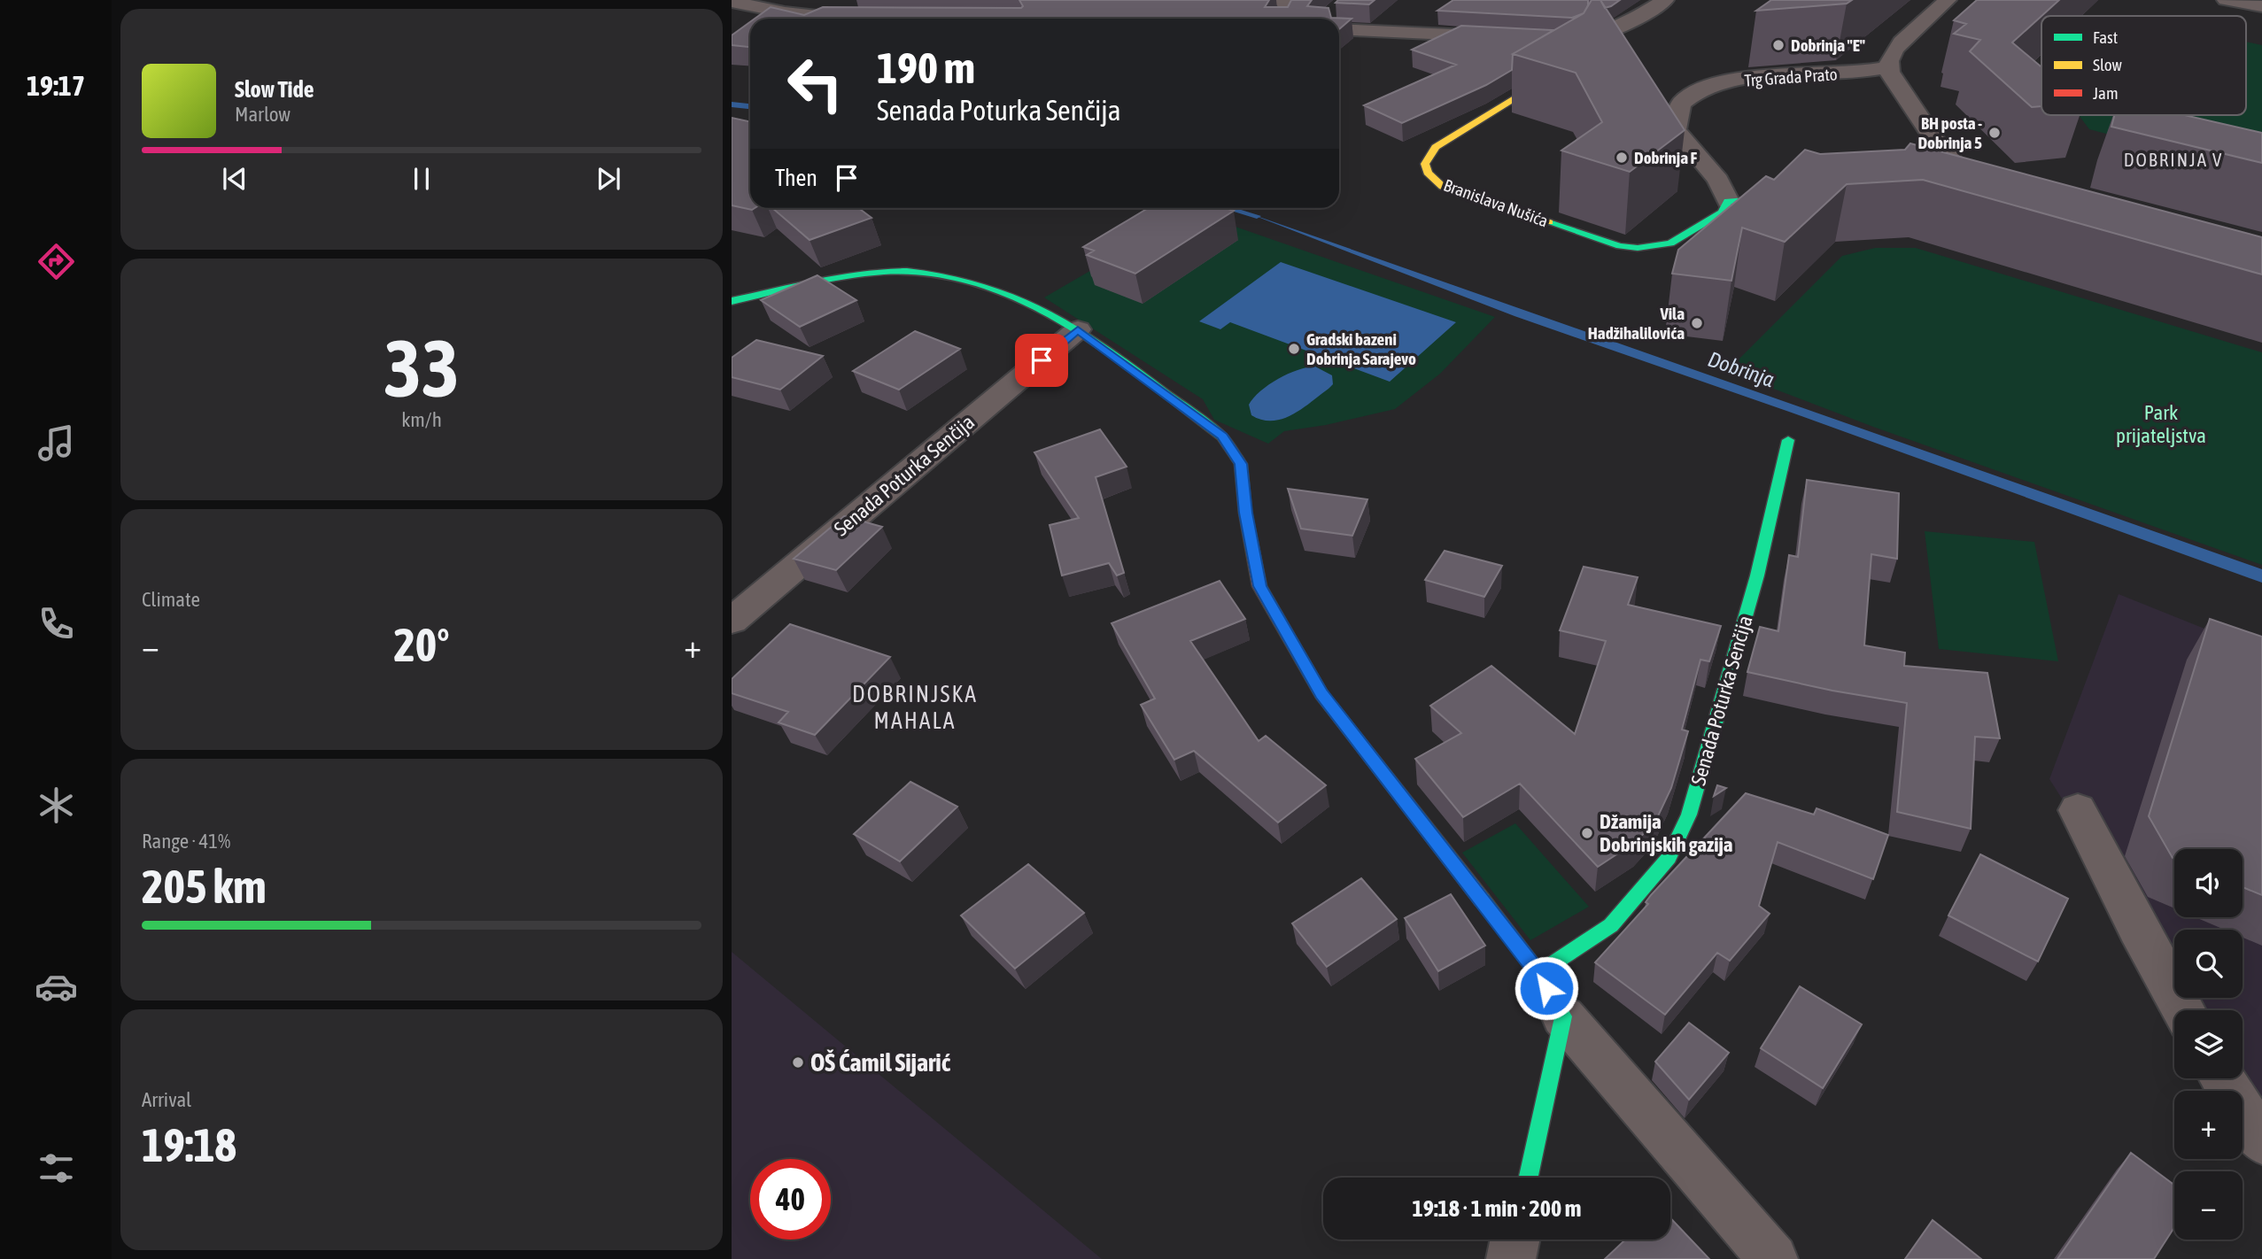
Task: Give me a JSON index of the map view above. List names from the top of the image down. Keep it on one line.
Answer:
{"streets":{"street":["Trg Grada Prato","Branislava Nušića","Senada Poturka Senčija"]},"crossings":[["Trg Grada Prato","Branislava Nušića"]],"districts":["DOBRINJA V","DOBRINJSKA MAHALA"],"water":["Dobrinja"],"parks":["Park prijateljstva"],"places":["Dobrinja \"E\"","BH posta - Dobrinja 5","Dobrinja F","Vila Hadžihalilovića","Gradski bazeni Dobrinja Sarajevo","Džamija Dobrinjskih gazija","OŠ Ćamil Sijarić"],"legend":["Fast","Slow","Jam"],"page":{"tabs":"19:17","turn":["190 m","Senada Poturka Senčija"],"song":["Slow Tide","Marlow"],"then":"Then","tile":[["33","km/h"],"Climate",["Range · 41%","205 km"],["Arrival","19:18"]],"heat":["−","20°","+"],"map_buttons":["+","−"],"limit":"40","trip":"19:18 · 1 min · 200 m"}}
